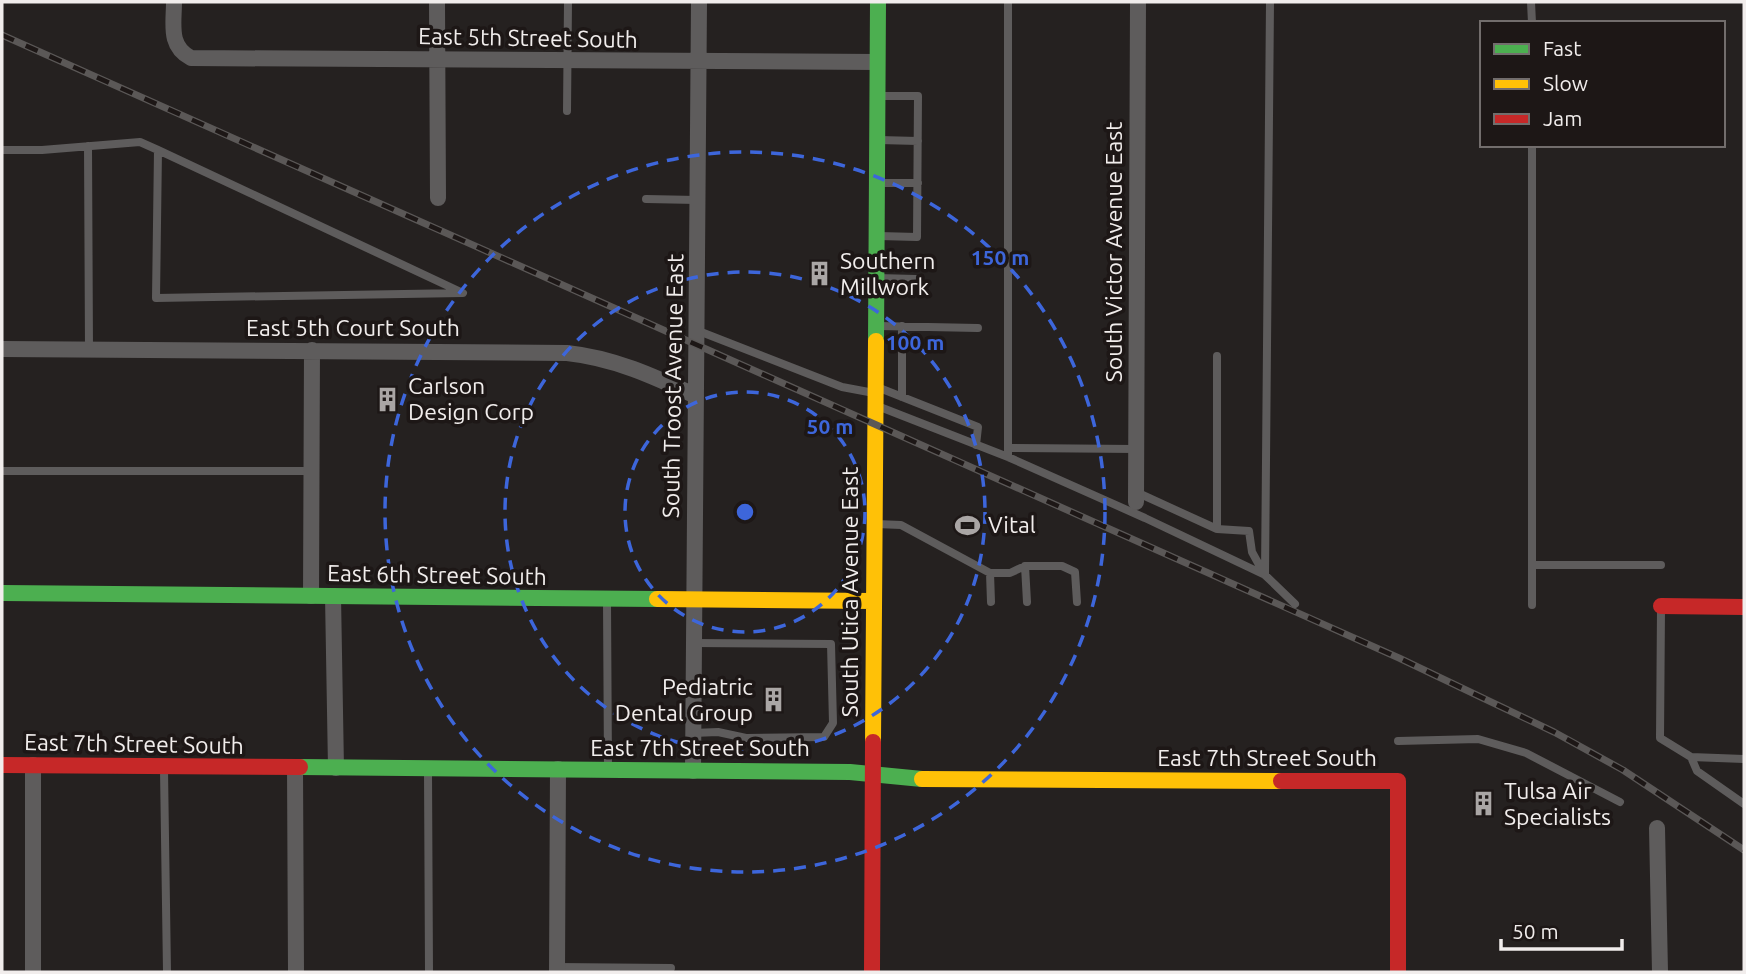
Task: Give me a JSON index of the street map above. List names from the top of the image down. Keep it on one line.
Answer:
{"streets":{"street":["East 5th Street South","South Victor Avenue East","East 5th Court South","South Troost Avenue East","East 6th Street South","South Utica Avenue East","East 7th Street South"]},"crossings":[["East 5th Street South","South Troost Avenue East"],["East 5th Street South","South Utica Avenue East"],["East 5th Court South","South Troost Avenue East"],["South Troost Avenue East","East 6th Street South"],["South Troost Avenue East","East 7th Street South"],["East 6th Street South","South Utica Avenue East"],["South Utica Avenue East","East 7th Street South"]],"places":{"building":["Southern Millwork","Carlson Design Corp","Pediatric Dental Group","Tulsa Air Specialists"],"sports":["Vital"]},"legend":["Fast","Slow","Jam"],"scale_bar":"50 m","rings":["150 m","100 m","50 m"]}
